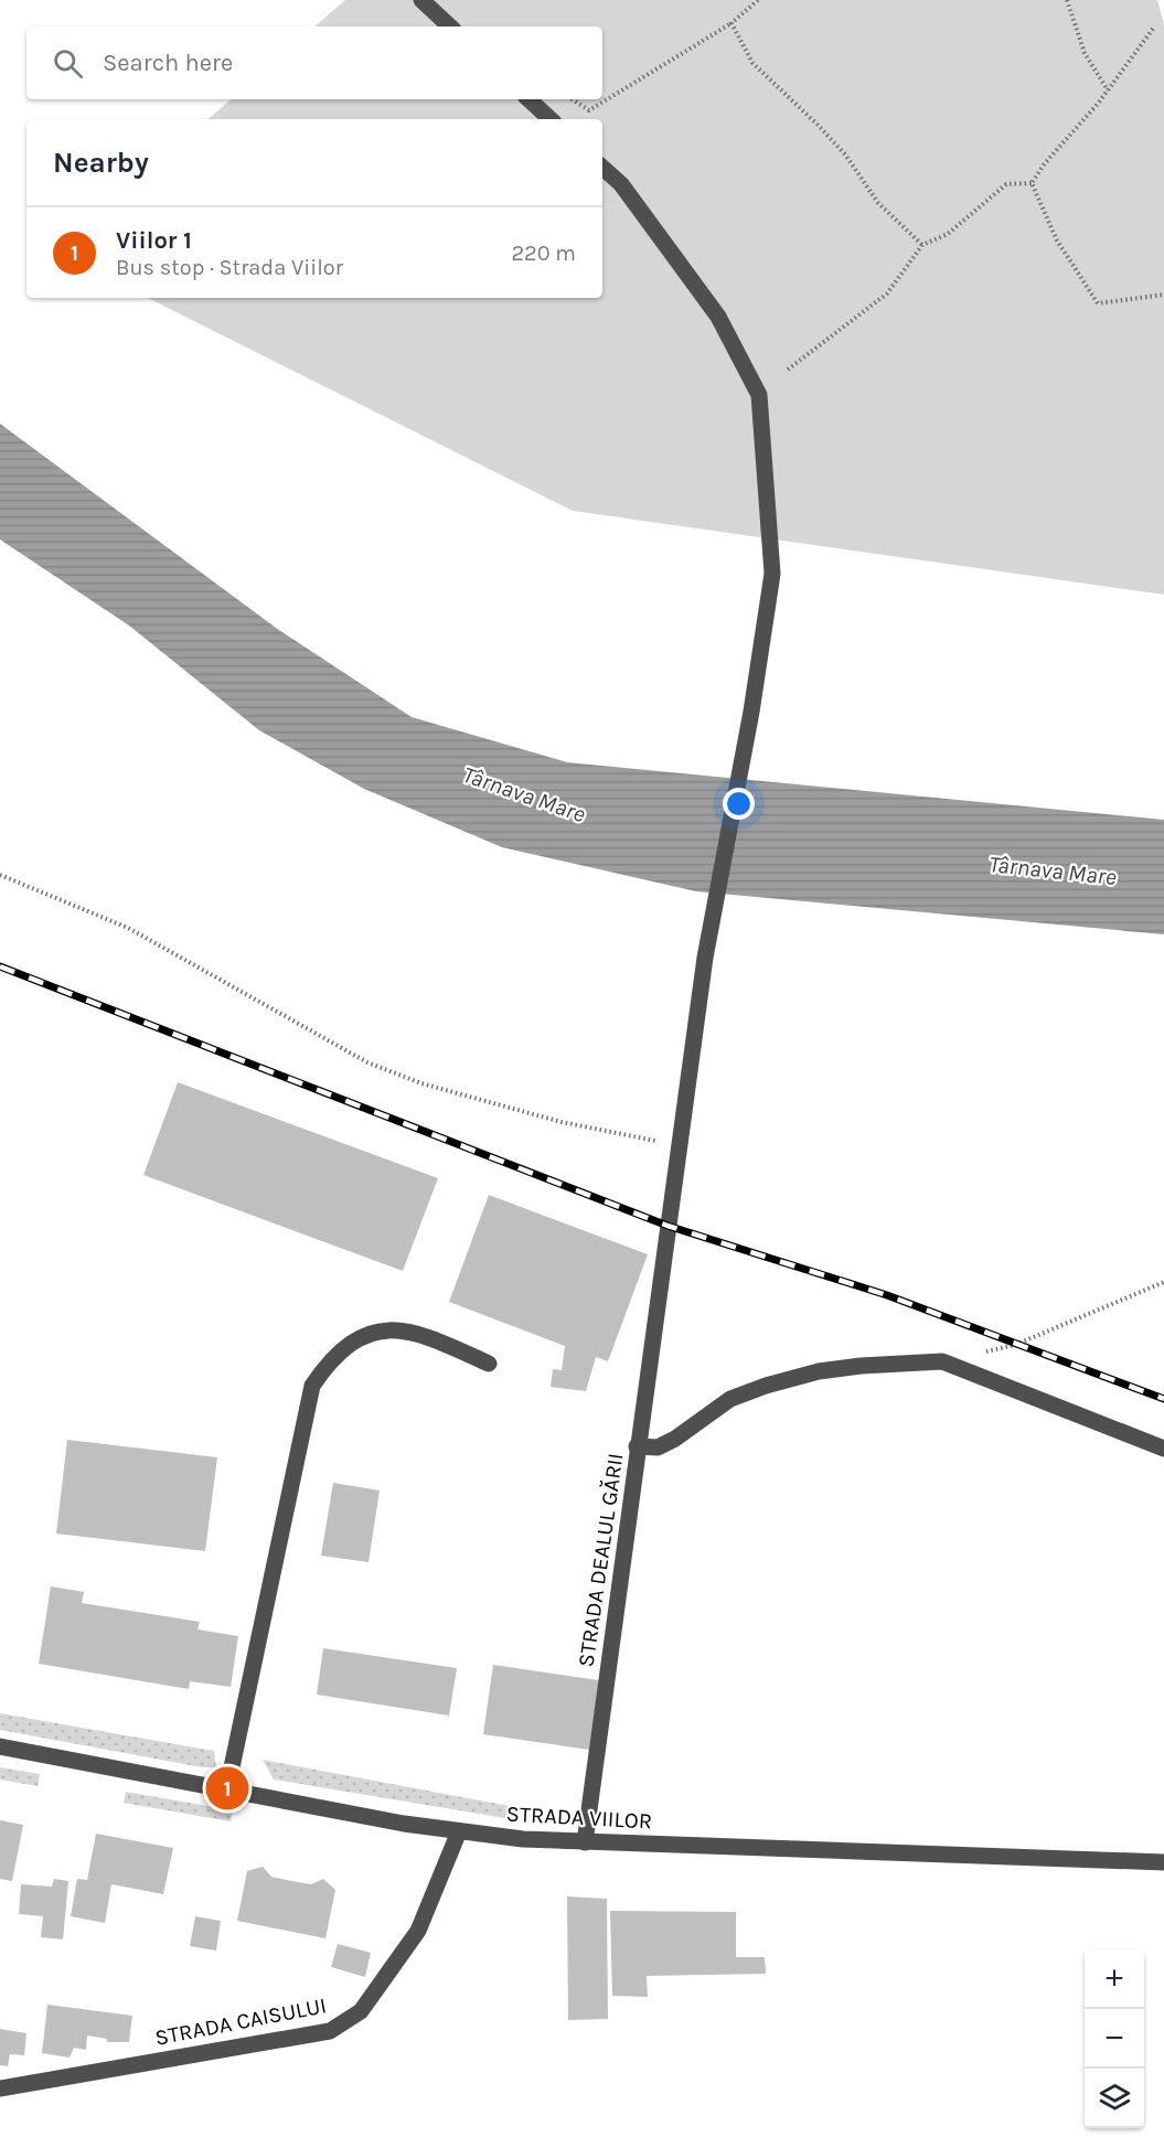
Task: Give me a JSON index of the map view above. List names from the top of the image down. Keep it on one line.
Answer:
{"streets":{"street":["STRADA DEALUL GĂRII","STRADA VIILOR","STRADA CAISULUI"]},"crossings":[["STRADA DEALUL GĂRII","STRADA VIILOR"],["STRADA VIILOR","STRADA CAISULUI"]],"water":["Târnava Mare"],"page":{"search":"Search here","heading":"Nearby","list":[{"mark":"1","name":"Viilor 1","note":"Bus stop · Strada Viilor","value":"220 m"}],"pins":"1","map_buttons":["+","−"]}}
